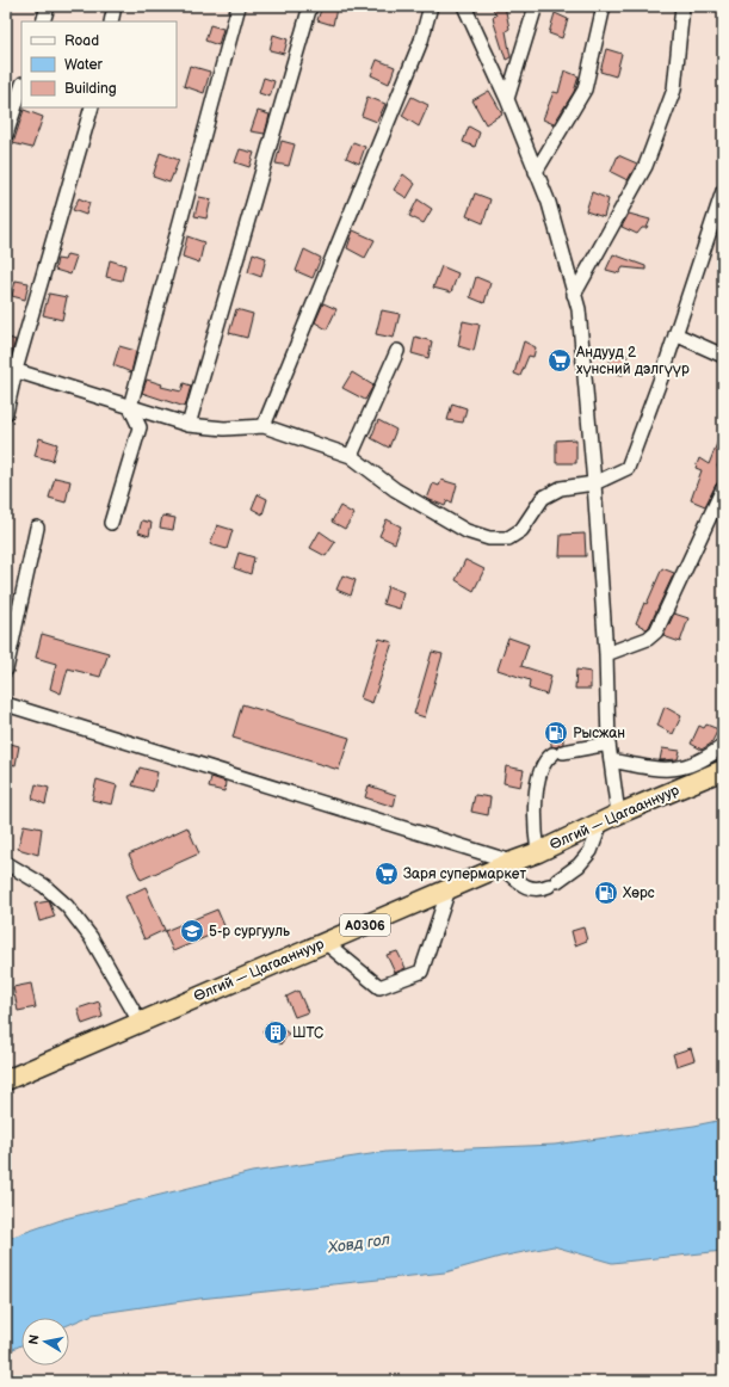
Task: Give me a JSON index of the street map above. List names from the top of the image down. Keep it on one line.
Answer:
{"streets":{"highway":["Өлгий — Цагааннуур","A0306"]},"water":["Ховд гол"],"places":{"supermarket":["Андууд 2 хүнсний дэлгүүр","Заря супермаркет"],"fuel station":["Рысжан","Хөрс"],"school or university":["5-р сургууль"],"building":["ШТС"]},"legend":["Road","Water","Building"],"north":"left"}
